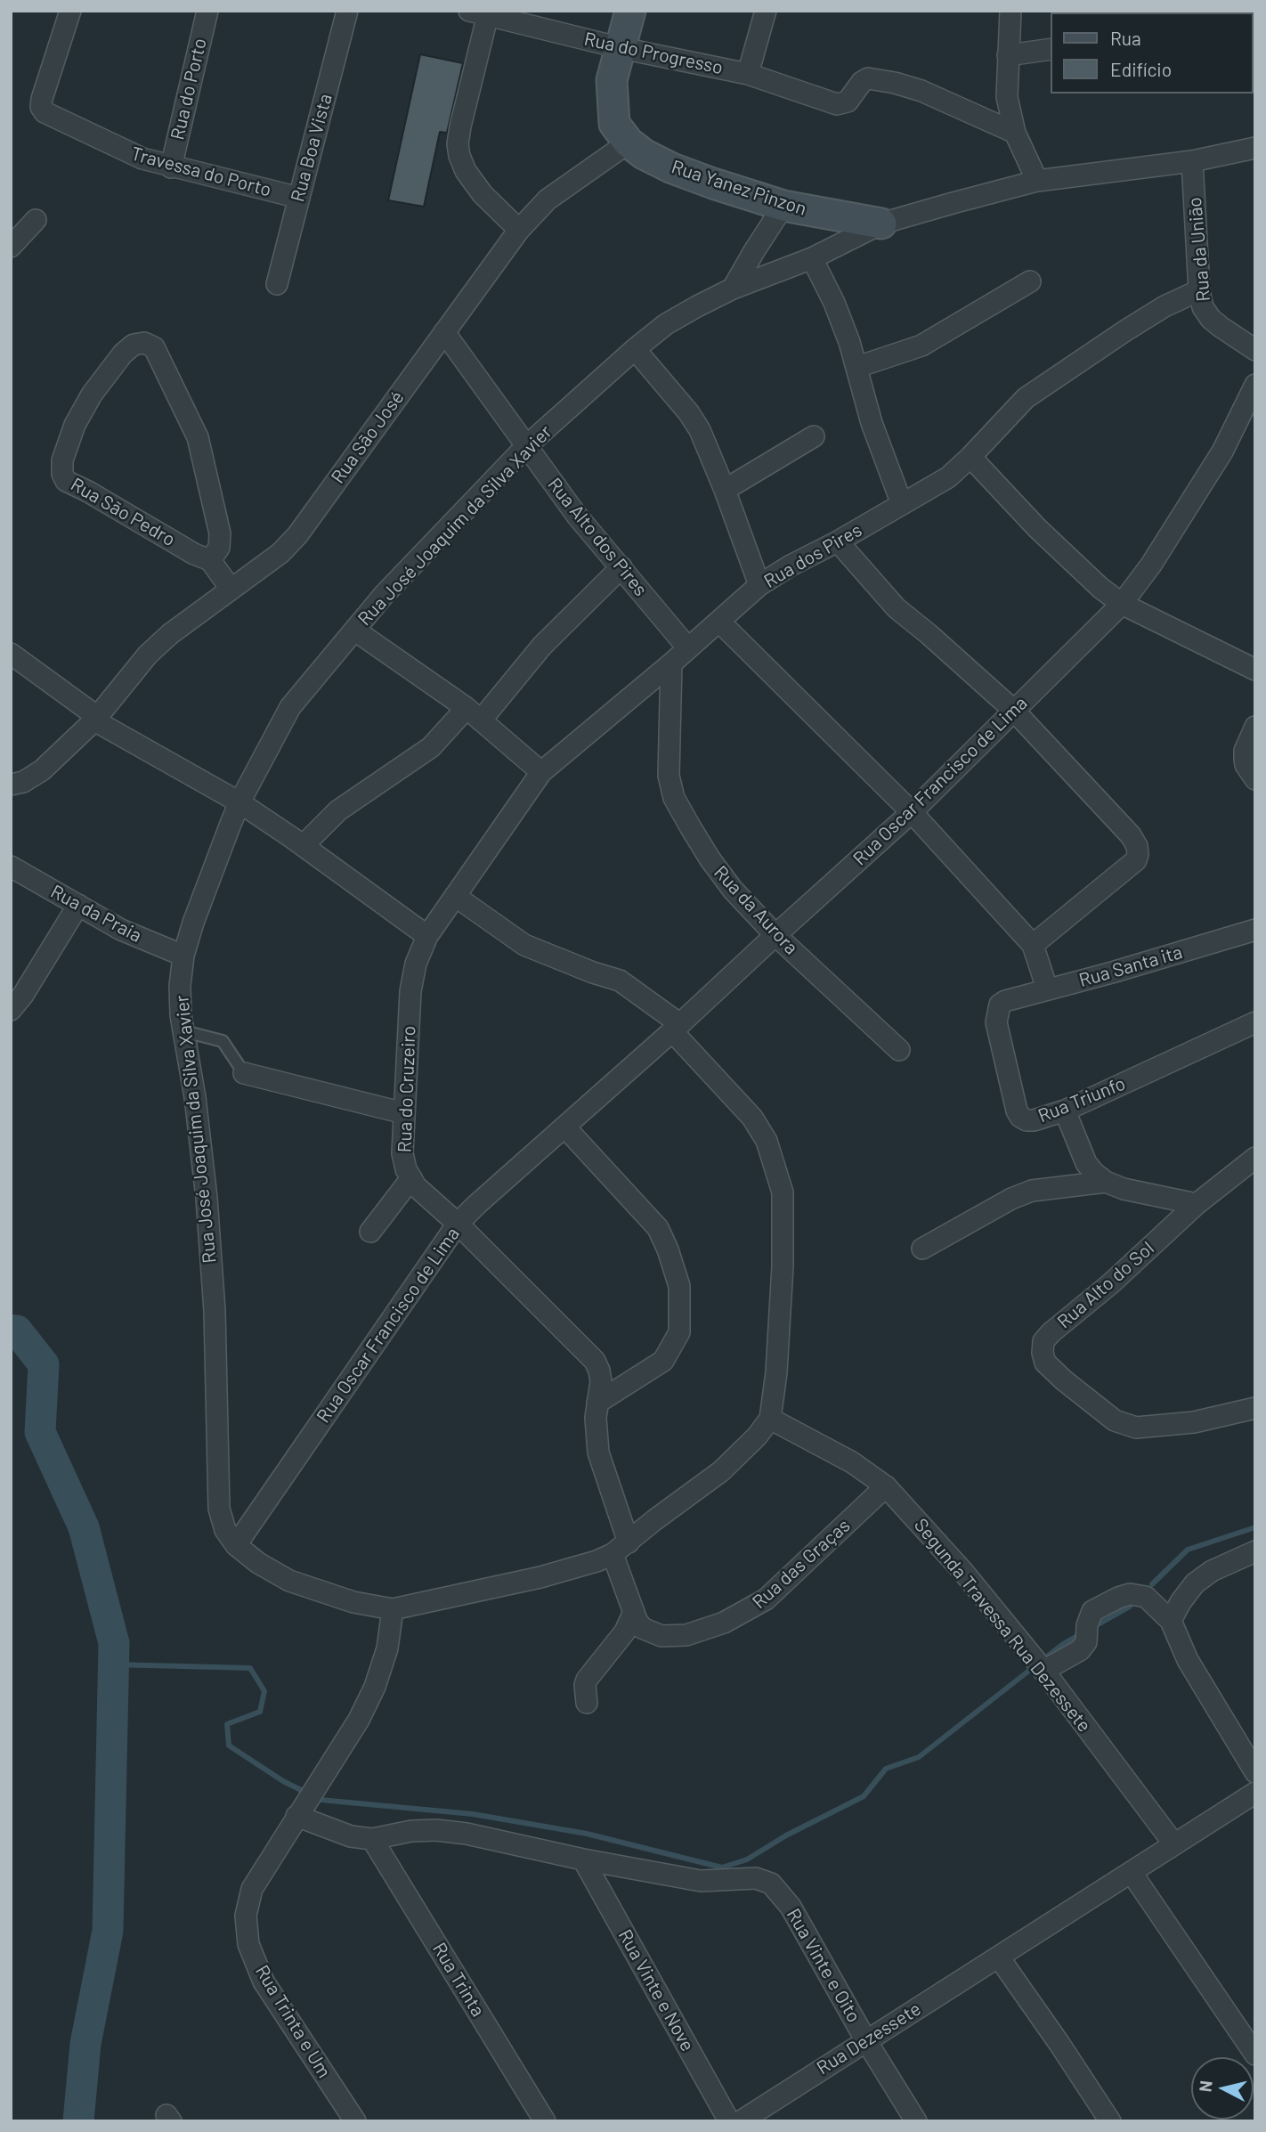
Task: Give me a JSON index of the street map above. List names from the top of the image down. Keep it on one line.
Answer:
{"streets":{"street":["Rua do Progresso","Rua do Porto","Rua Boa Vista","Travessa do Porto","Rua Yanez Pinzon","Rua da União","Rua São José","Rua São Pedro","Rua José Joaquim da Silva Xavier","Rua Alto dos Pires","Rua dos Pires","Rua Oscar Francisco de Lima","Rua da Aurora","Rua da Praia","Rua Santa ita","Rua do Cruzeiro","Rua Triunfo","Rua Alto do Sol","Rua das Graças","Segunda Travessa Rua Dezessete","Rua Vinte e Oito","Rua Trinta","Rua Vinte e Nove","Rua Trinta e Um","Rua Dezessete"]},"crossings":[["Rua do Progresso","Rua Yanez Pinzon"],["Rua do Porto","Travessa do Porto"],["Rua Boa Vista","Travessa do Porto"],["Rua Yanez Pinzon","Rua São José"],["Rua Yanez Pinzon","Rua José Joaquim da Silva Xavier"],["Rua da União","Rua José Joaquim da Silva Xavier"],["Rua da União","Rua dos Pires"],["Rua São José","Rua São Pedro"],["Rua São José","Rua Alto dos Pires"],["Rua José Joaquim da Silva Xavier","Rua Alto dos Pires"],["Rua José Joaquim da Silva Xavier","Rua Oscar Francisco de Lima"],["Rua José Joaquim da Silva Xavier","Rua da Praia"],["Rua José Joaquim da Silva Xavier","Rua das Graças"],["Rua José Joaquim da Silva Xavier","Segunda Travessa Rua Dezessete"],["Rua Alto dos Pires","Rua dos Pires"],["Rua dos Pires","Rua da Aurora"],["Rua dos Pires","Rua do Cruzeiro"],["Rua Oscar Francisco de Lima","Rua da Aurora"],["Rua Oscar Francisco de Lima","Rua do Cruzeiro"],["Rua Santa ita","Rua Triunfo"],["Rua do Cruzeiro","Rua das Graças"],["Rua das Graças","Segunda Travessa Rua Dezessete"],["Segunda Travessa Rua Dezessete","Rua Dezessete"],["Rua Vinte e Oito","Rua Vinte e Nove"],["Rua Vinte e Oito","Rua Dezessete"]],"legend":["Rua","Edifício"],"north":"left"}
